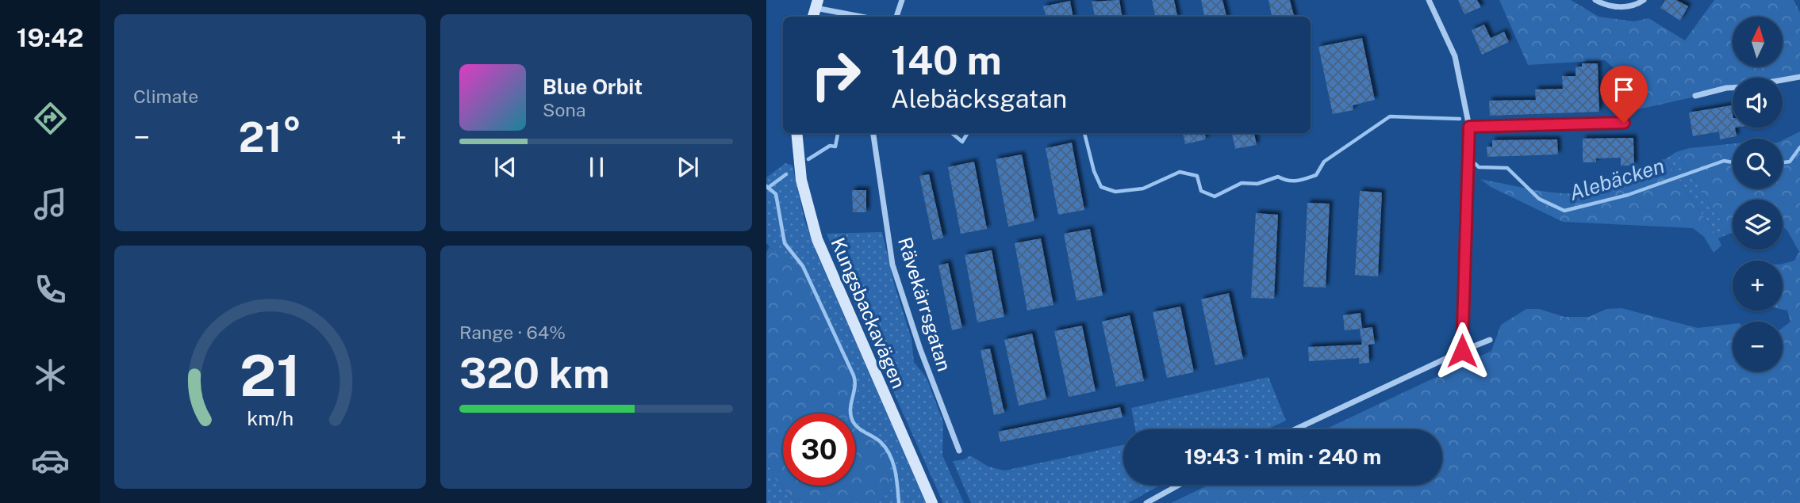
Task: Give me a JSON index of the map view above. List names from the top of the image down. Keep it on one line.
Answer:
{"streets":{"street":["Rävekärrsgatan","Kungsbackavägen"]},"water":["Alebäcken"],"north":"top","page":{"tabs":"19:42","tile":["Climate",["Range · 64%","320 km"]],"map_buttons":["+","−"],"turn":["140 m","Alebäcksgatan"],"song":["Blue Orbit","Sona"],"heat":["−","21°","+"],"limit":"30","trip":"19:43 · 1 min · 240 m","gauge":["21","km/h"]}}
